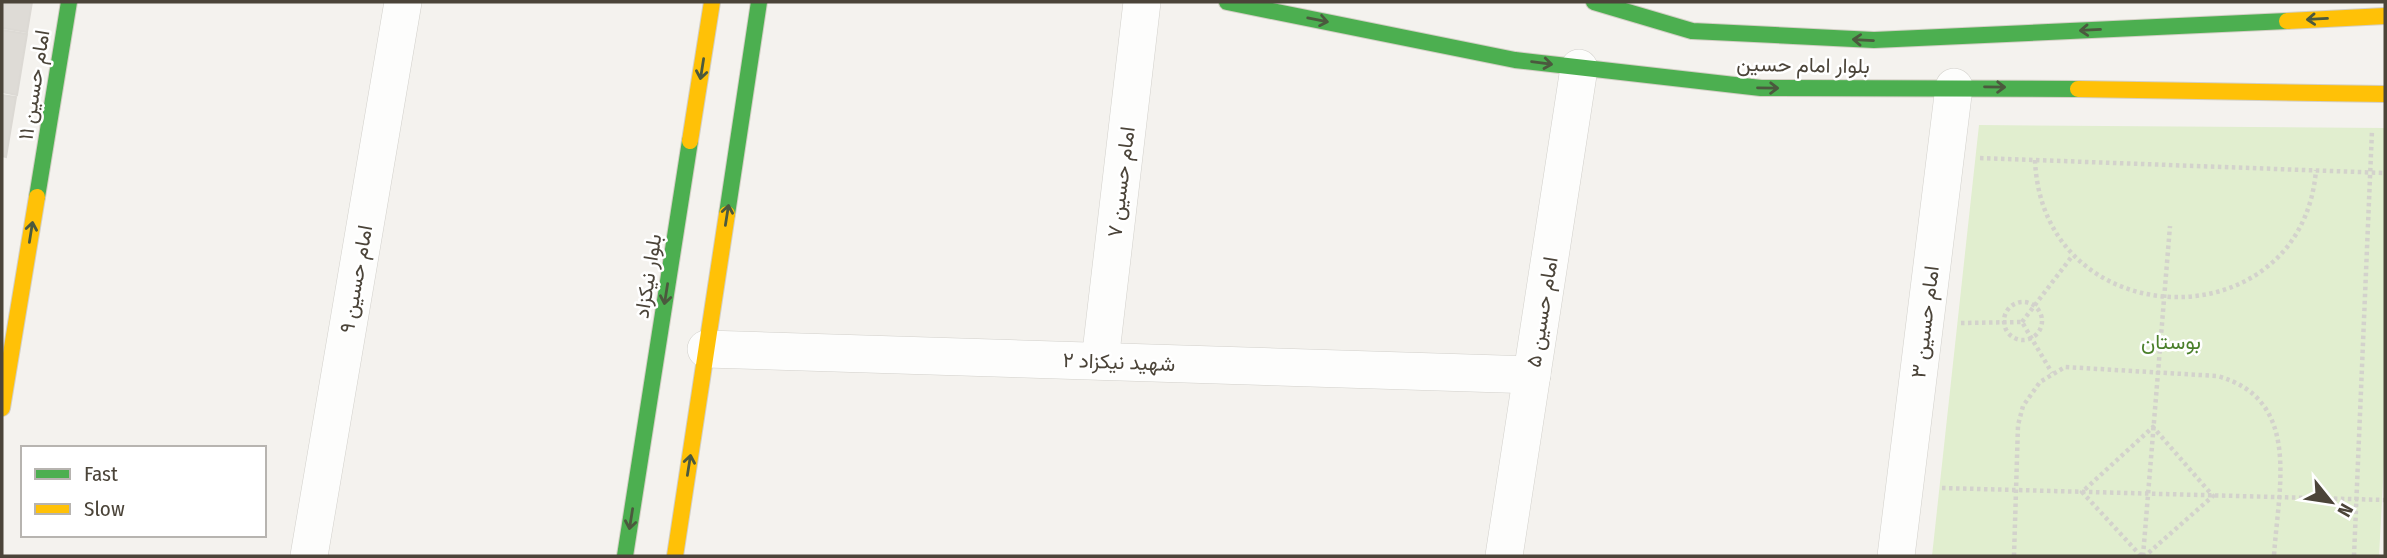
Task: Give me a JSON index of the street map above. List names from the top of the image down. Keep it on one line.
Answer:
{"streets":{"main road":["بلوار امام حسین","امام حسین ۱۱","بلوار نیکزاد"],"street":["امام حسین ۷","امام حسین ۹","امام حسین ۵","امام حسین ۳","شهید نیکزاد ۲"]},"crossings":[["بلوار امام حسین","امام حسین ۵"],["بلوار امام حسین","امام حسین ۳"],["امام حسین ۷","شهید نیکزاد ۲"],["امام حسین ۵","شهید نیکزاد ۲"]],"one_way":["امام حسین ۱۱"],"parks":["بوستان"],"legend":["Fast","Slow"],"north":"bottom right"}
